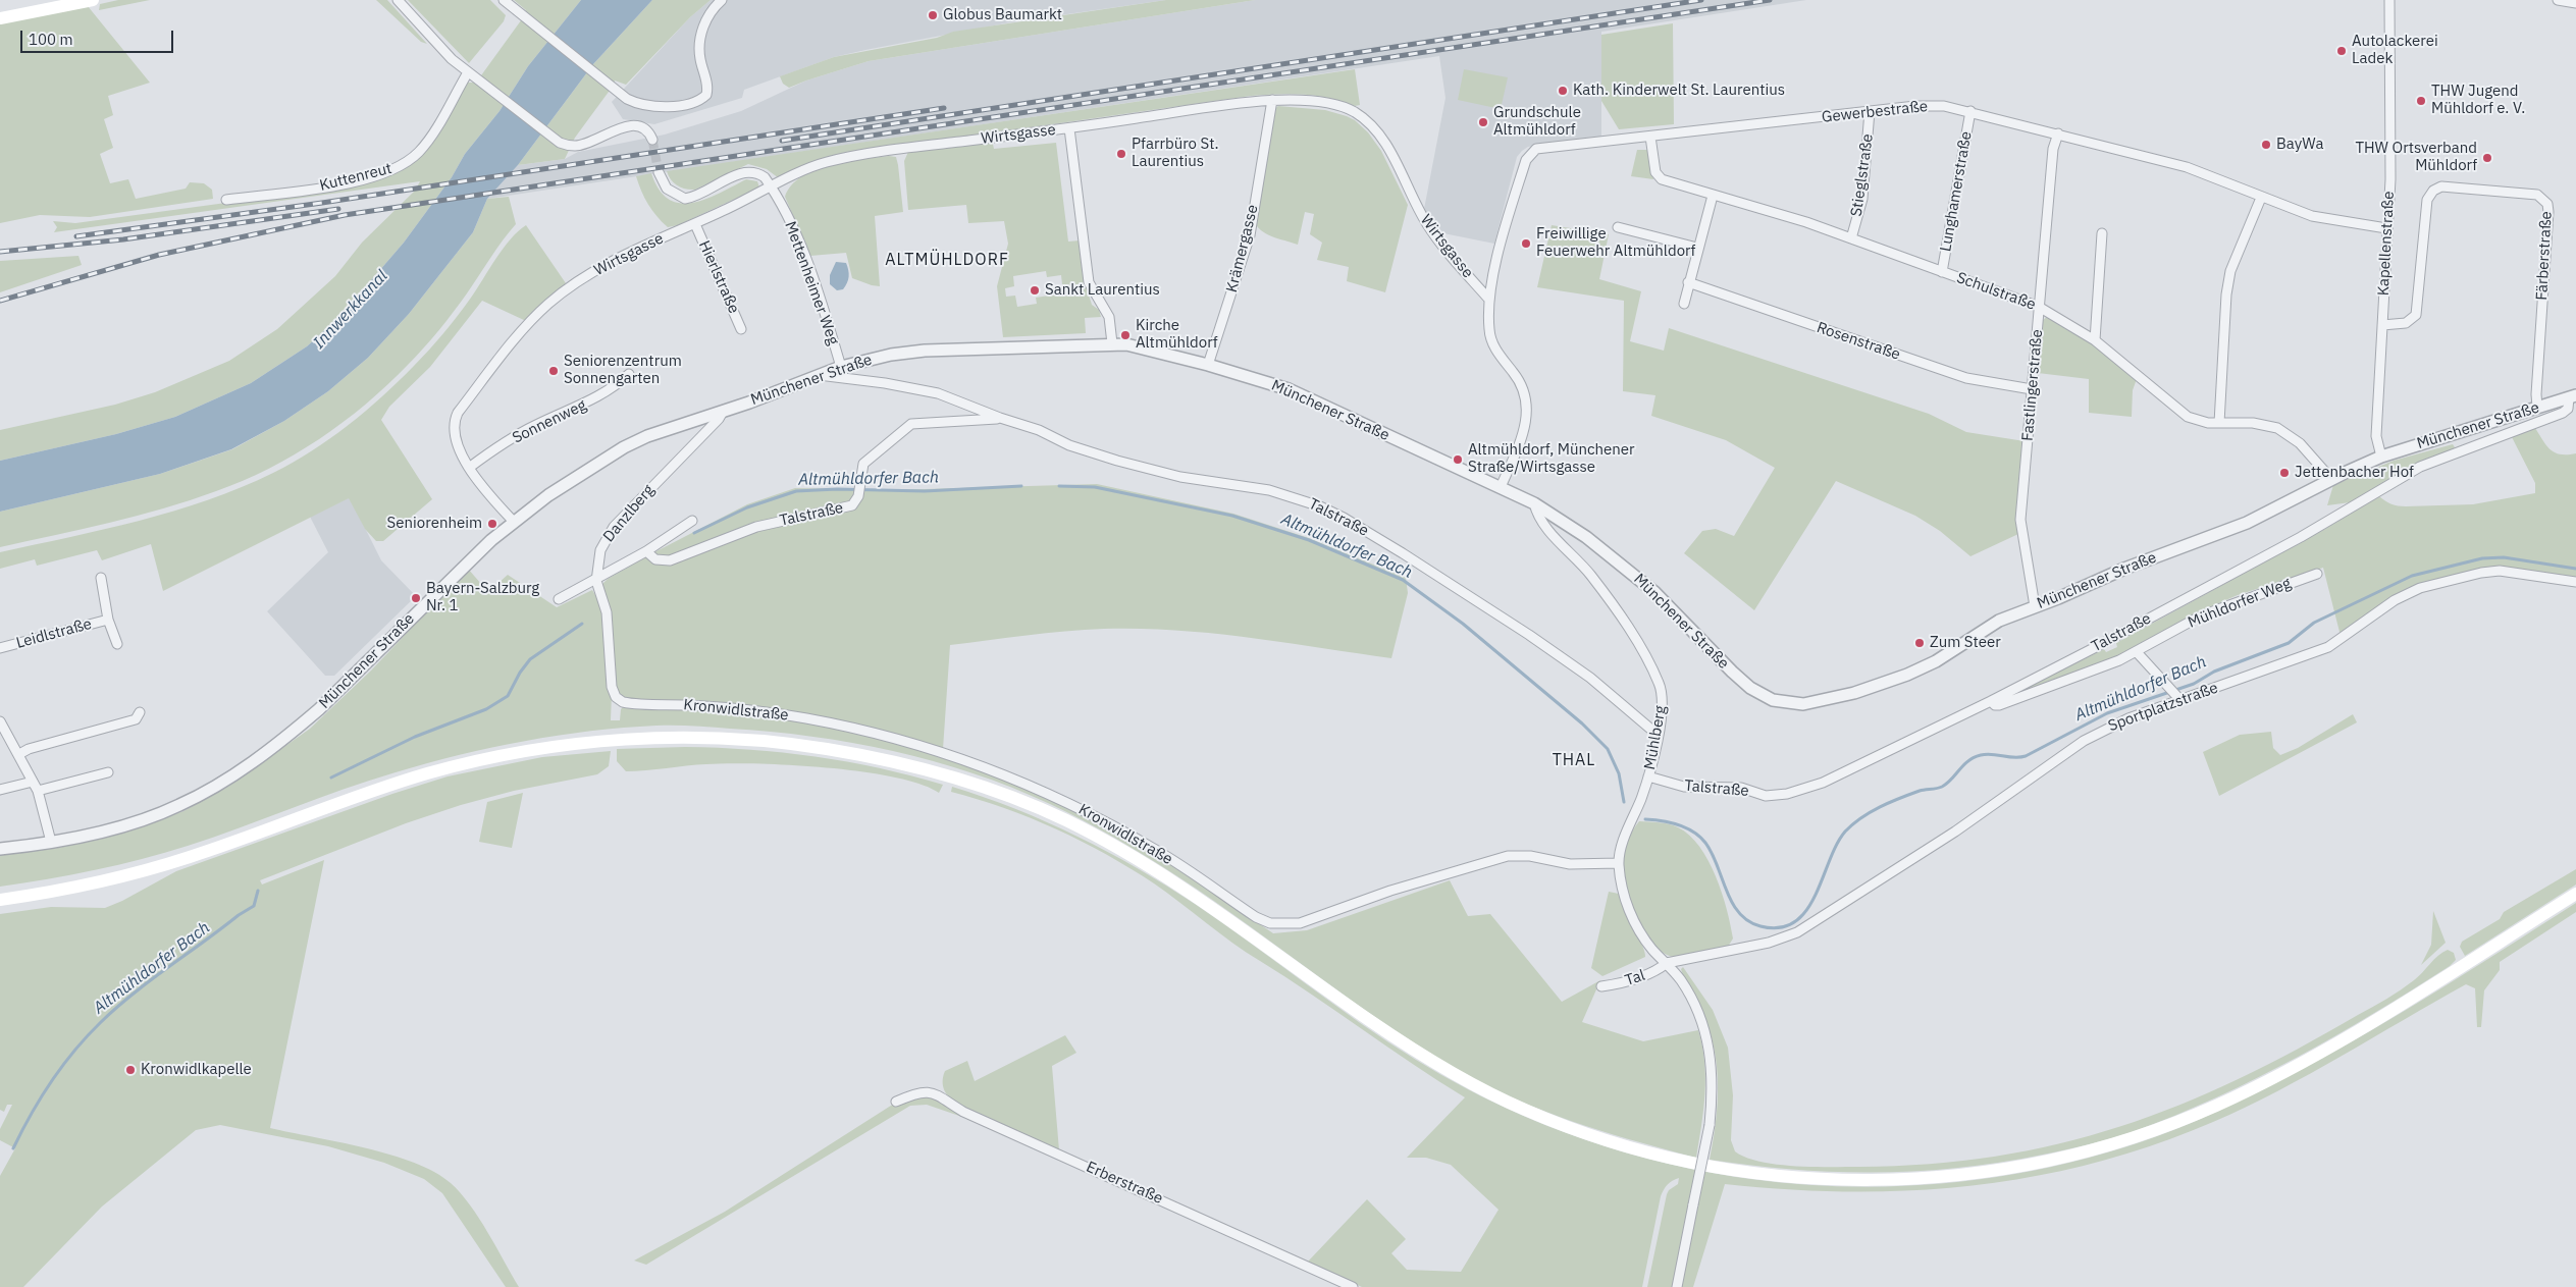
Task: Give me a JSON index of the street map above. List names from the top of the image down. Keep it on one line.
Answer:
{"streets":{"street":["Gewerbestraße","Wirtsgasse","Stieglstraße","Kuttenreut","Lunghamerstraße","Kapellenstraße","Krämergasse","Färberstraße","Hierlstraße","Mettenheimer Weg","Schulstraße","Rosenstraße","Münchener Straße","Fastlingerstraße","Sonnenweg","Danzlberg","Talstraße","Mühldorfer Weg","Leidlstraße","Sportplatzstraße","Kronwidlstraße","Mühlberg","Tal","Erberstraße"]},"crossings":[["Gewerbestraße","Wirtsgasse"],["Gewerbestraße","Stieglstraße"],["Gewerbestraße","Lunghamerstraße"],["Gewerbestraße","Kapellenstraße"],["Gewerbestraße","Schulstraße"],["Gewerbestraße","Fastlingerstraße"],["Wirtsgasse","Krämergasse"],["Wirtsgasse","Hierlstraße"],["Wirtsgasse","Mettenheimer Weg"],["Wirtsgasse","Münchener Straße"],["Wirtsgasse","Sonnenweg"],["Stieglstraße","Schulstraße"],["Lunghamerstraße","Schulstraße"],["Kapellenstraße","Färberstraße"],["Kapellenstraße","Münchener Straße"],["Krämergasse","Münchener Straße"],["Färberstraße","Münchener Straße"],["Mettenheimer Weg","Münchener Straße"],["Schulstraße","Münchener Straße"],["Schulstraße","Fastlingerstraße"],["Rosenstraße","Fastlingerstraße"],["Münchener Straße","Fastlingerstraße"],["Münchener Straße","Danzlberg"],["Münchener Straße","Talstraße"],["Münchener Straße","Mühlberg"],["Danzlberg","Kronwidlstraße"],["Talstraße","Mühldorfer Weg"],["Talstraße","Mühlberg"],["Sportplatzstraße","Mühlberg"],["Sportplatzstraße","Tal"],["Kronwidlstraße","Mühlberg"],["Mühlberg","Tal"]],"districts":["ALTMÜHLDORF","THAL"],"water":["Innwerkkanal","Altmühldorfer Bach"],"places":["Globus Baumarkt","Autolackerei Ladek","Kath. Kinderwelt St. Laurentius","THW Jugend Mühldorf e. V.","Grundschule Altmühldorf","BayWa","Pfarrbüro St. Laurentius","THW Ortsverband Mühldorf","Freiwillige Feuerwehr Altmühldorf","Sankt Laurentius","Kirche Altmühldorf","Seniorenzentrum Sonnengarten","Altmühldorf, Münchener Straße/Wirtsgasse","Jettenbacher Hof","Seniorenheim","Bayern-Salzburg Nr. 1","Zum Steer","Kronwidlkapelle"],"scale_bar":"100 m"}
